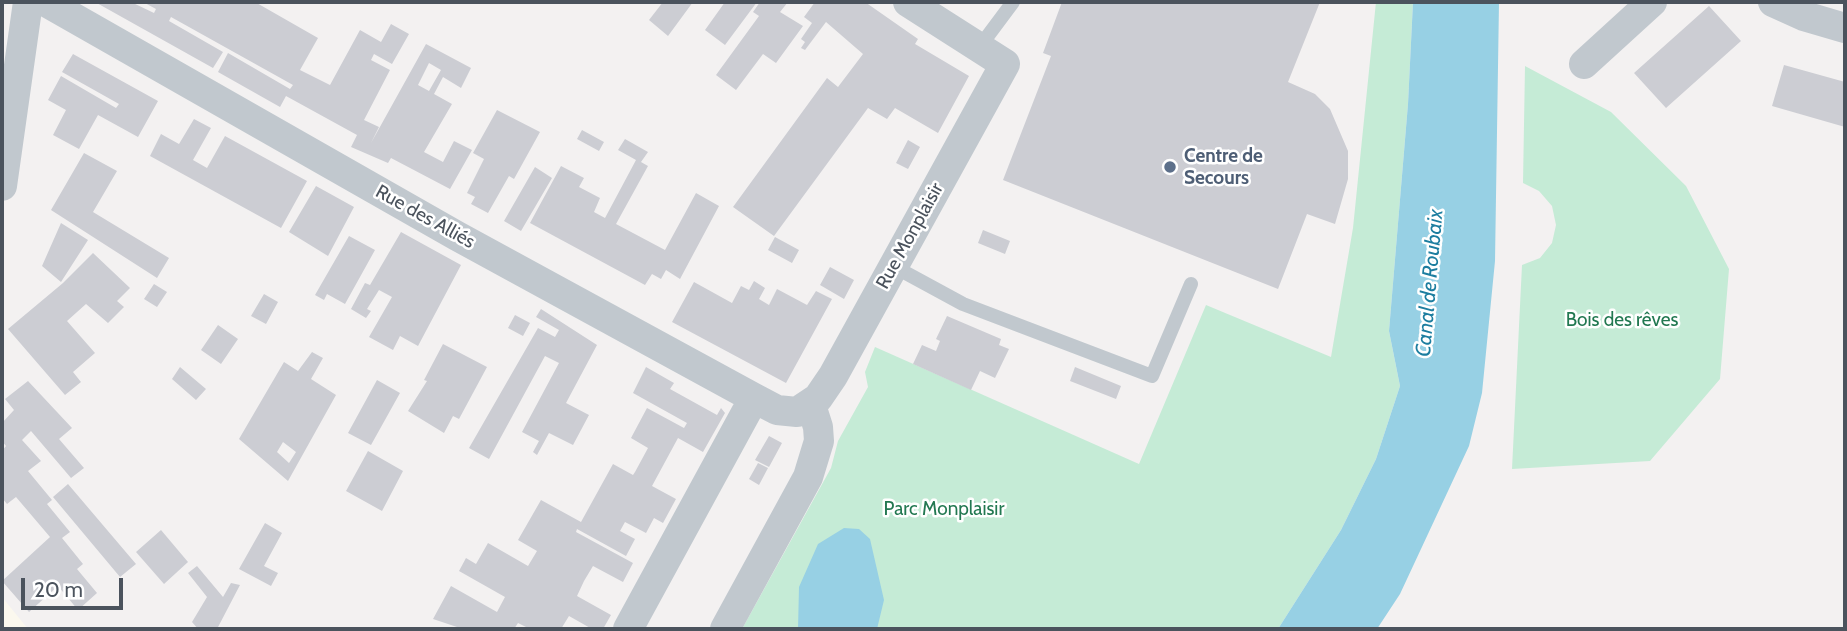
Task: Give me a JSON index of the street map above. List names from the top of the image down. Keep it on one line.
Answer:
{"streets":{"street":["Rue des Alliés","Rue Monplaisir"]},"crossings":[["Rue des Alliés","Rue Monplaisir"]],"water":["Canal de Roubaix"],"parks":["Bois des rêves","Parc Monplaisir"],"places":["Centre de Secours"],"scale_bar":"20 m"}
